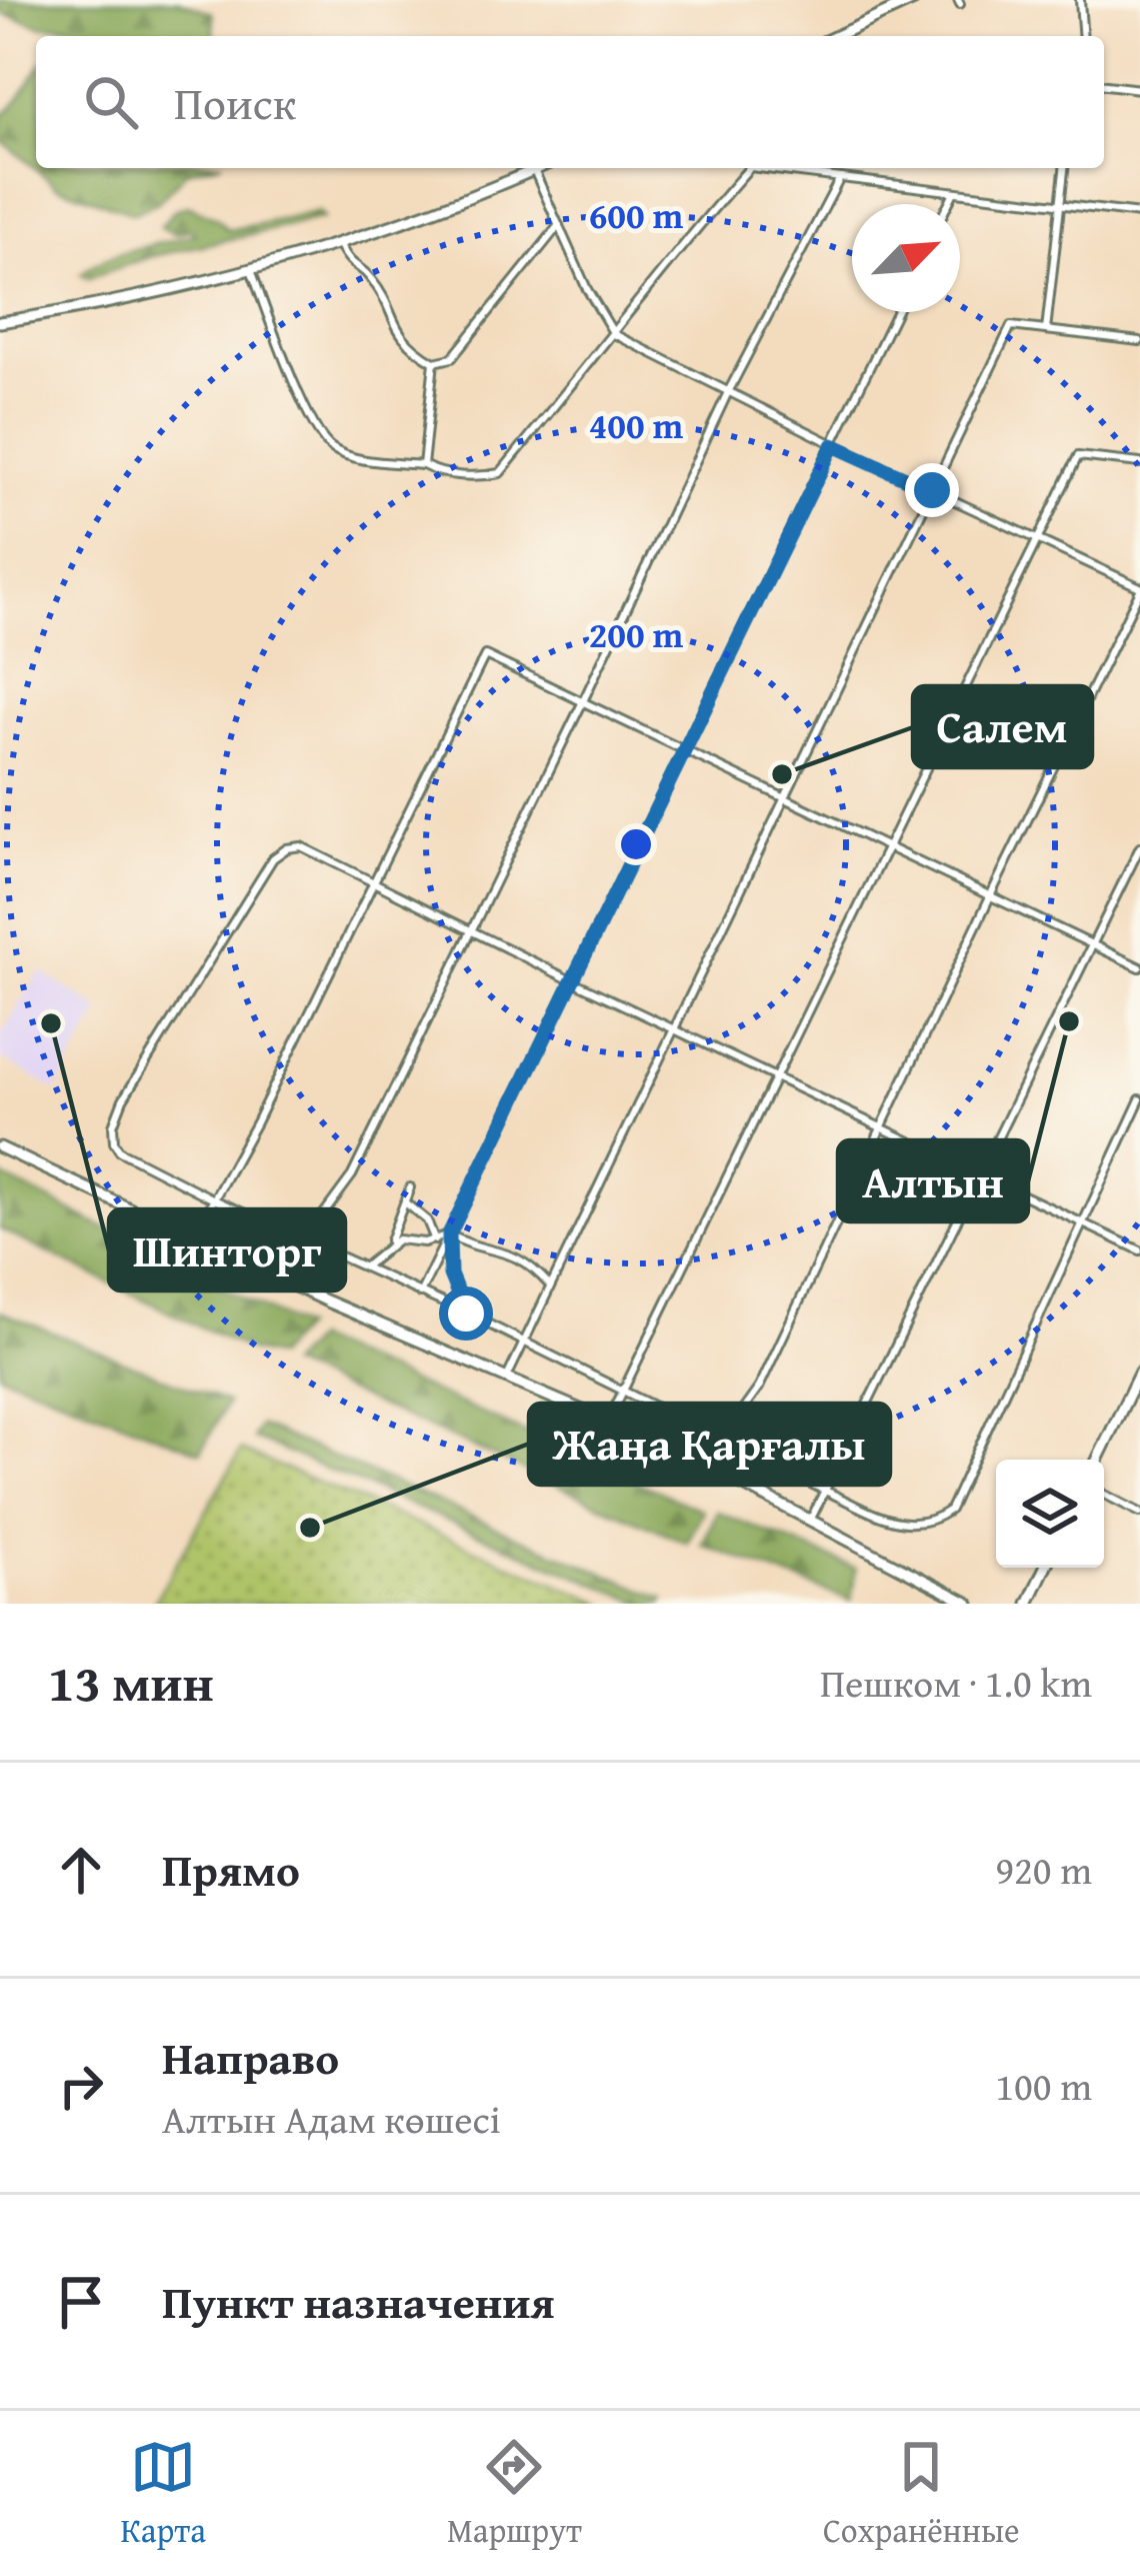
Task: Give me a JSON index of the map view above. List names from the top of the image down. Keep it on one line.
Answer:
{"places":["Салем","Алтын","Шинторг","Жаңа Қарғалы"],"north":"top right","page":{"search":"Поиск","heading":["13 мин","Пешком · 1.0 km"],"list":[["Прямо","920 m"],["Направо","Алтын Адам көшесі","100 m"],"Пункт назначения"],"nav":["Карта","Маршрут","Сохранённые"]},"rings":["600 m","400 m","200 m"]}
